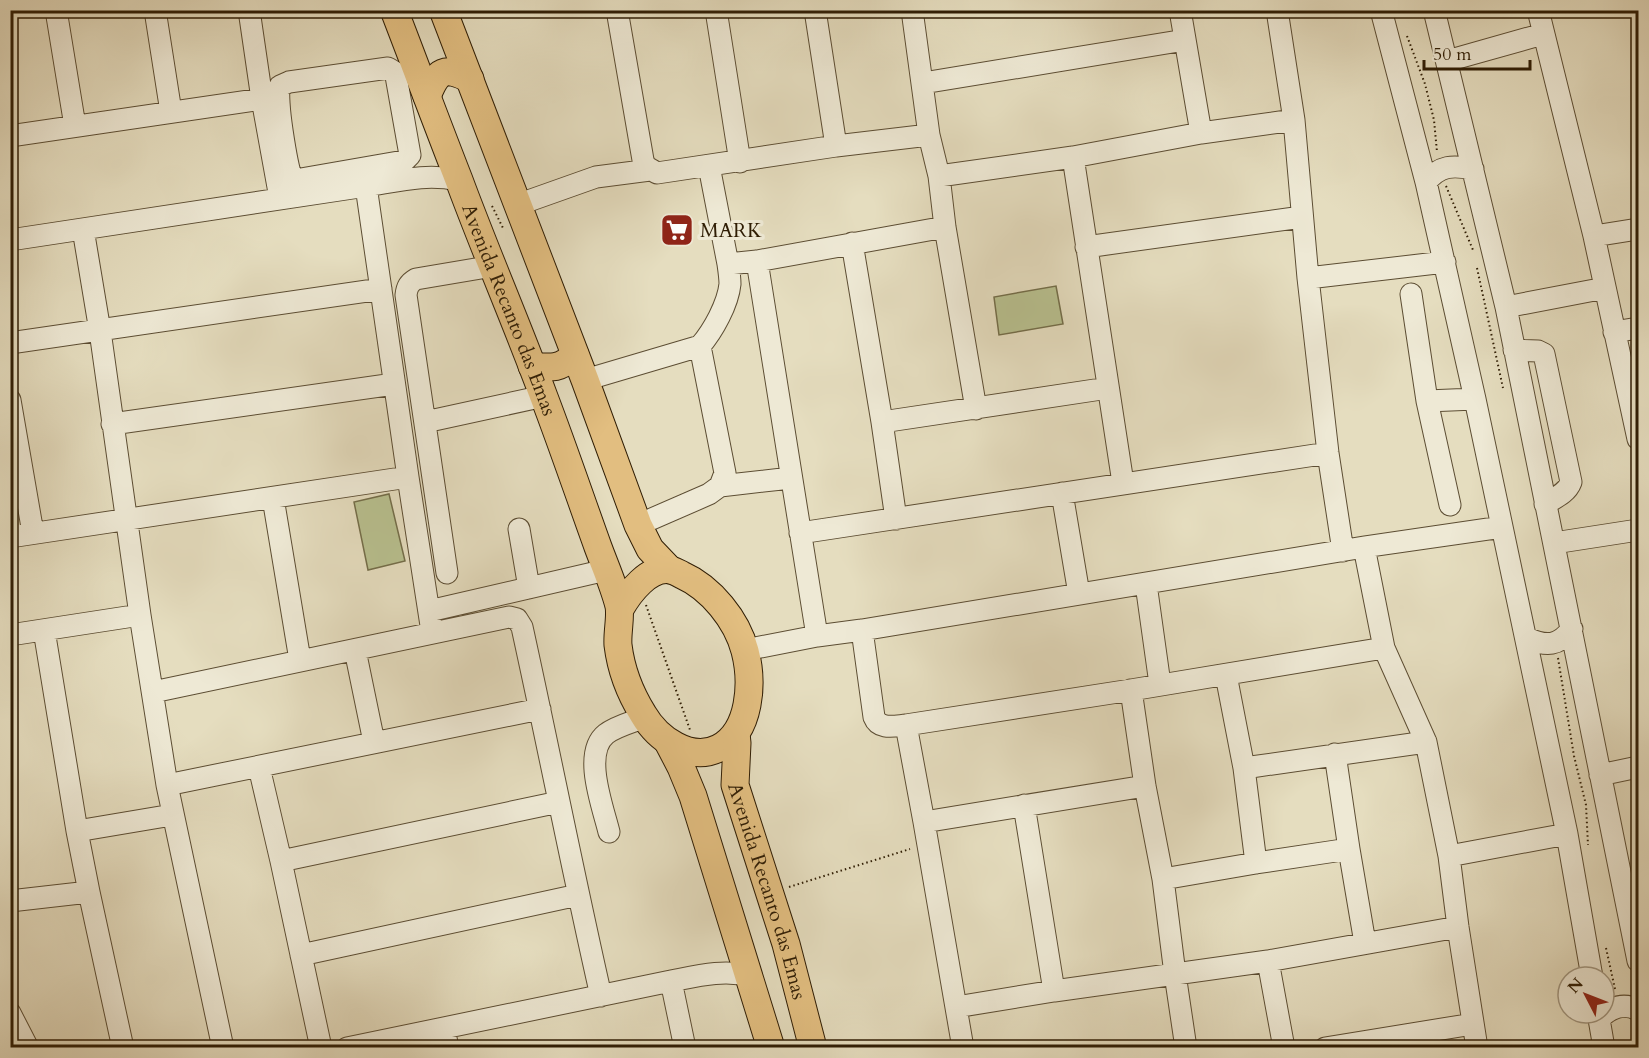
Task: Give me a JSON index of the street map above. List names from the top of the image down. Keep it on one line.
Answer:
{"streets":{"main road":["Avenida Recanto das Emas"]},"places":{"supermarket":["MARK"]},"scale_bar":"50 m","north":"top left"}
